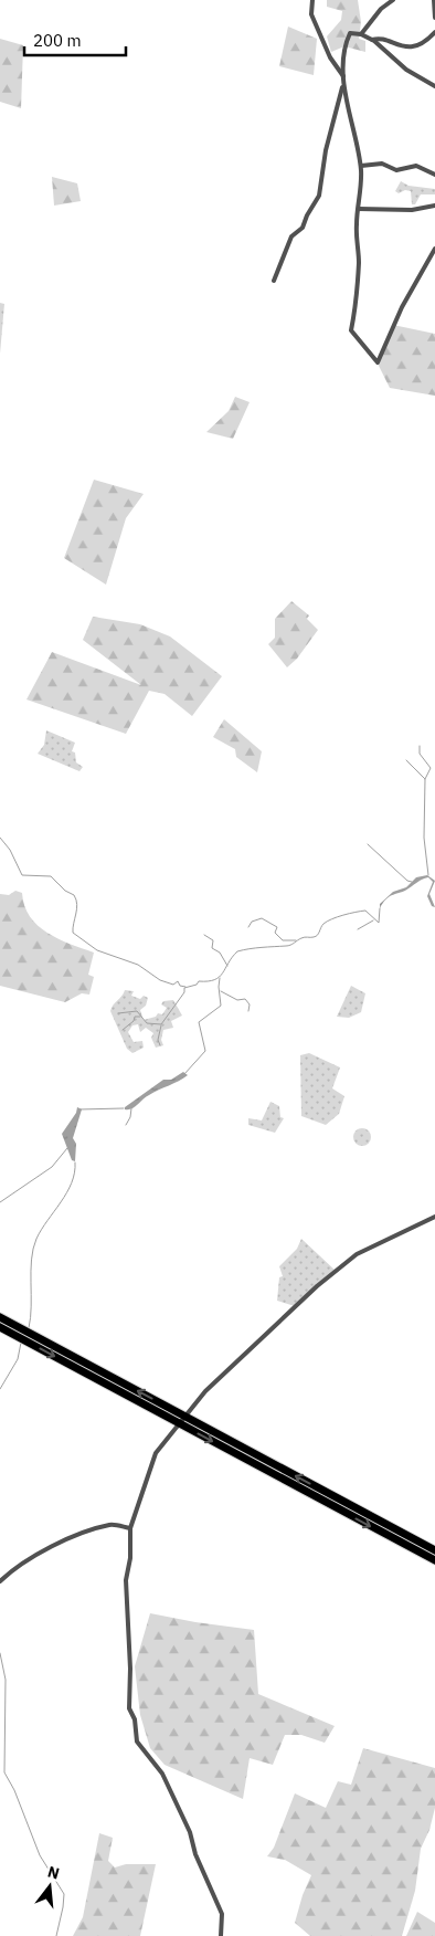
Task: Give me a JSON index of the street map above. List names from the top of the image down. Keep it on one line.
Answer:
{"scale_bar":"200 m","north":"top"}
